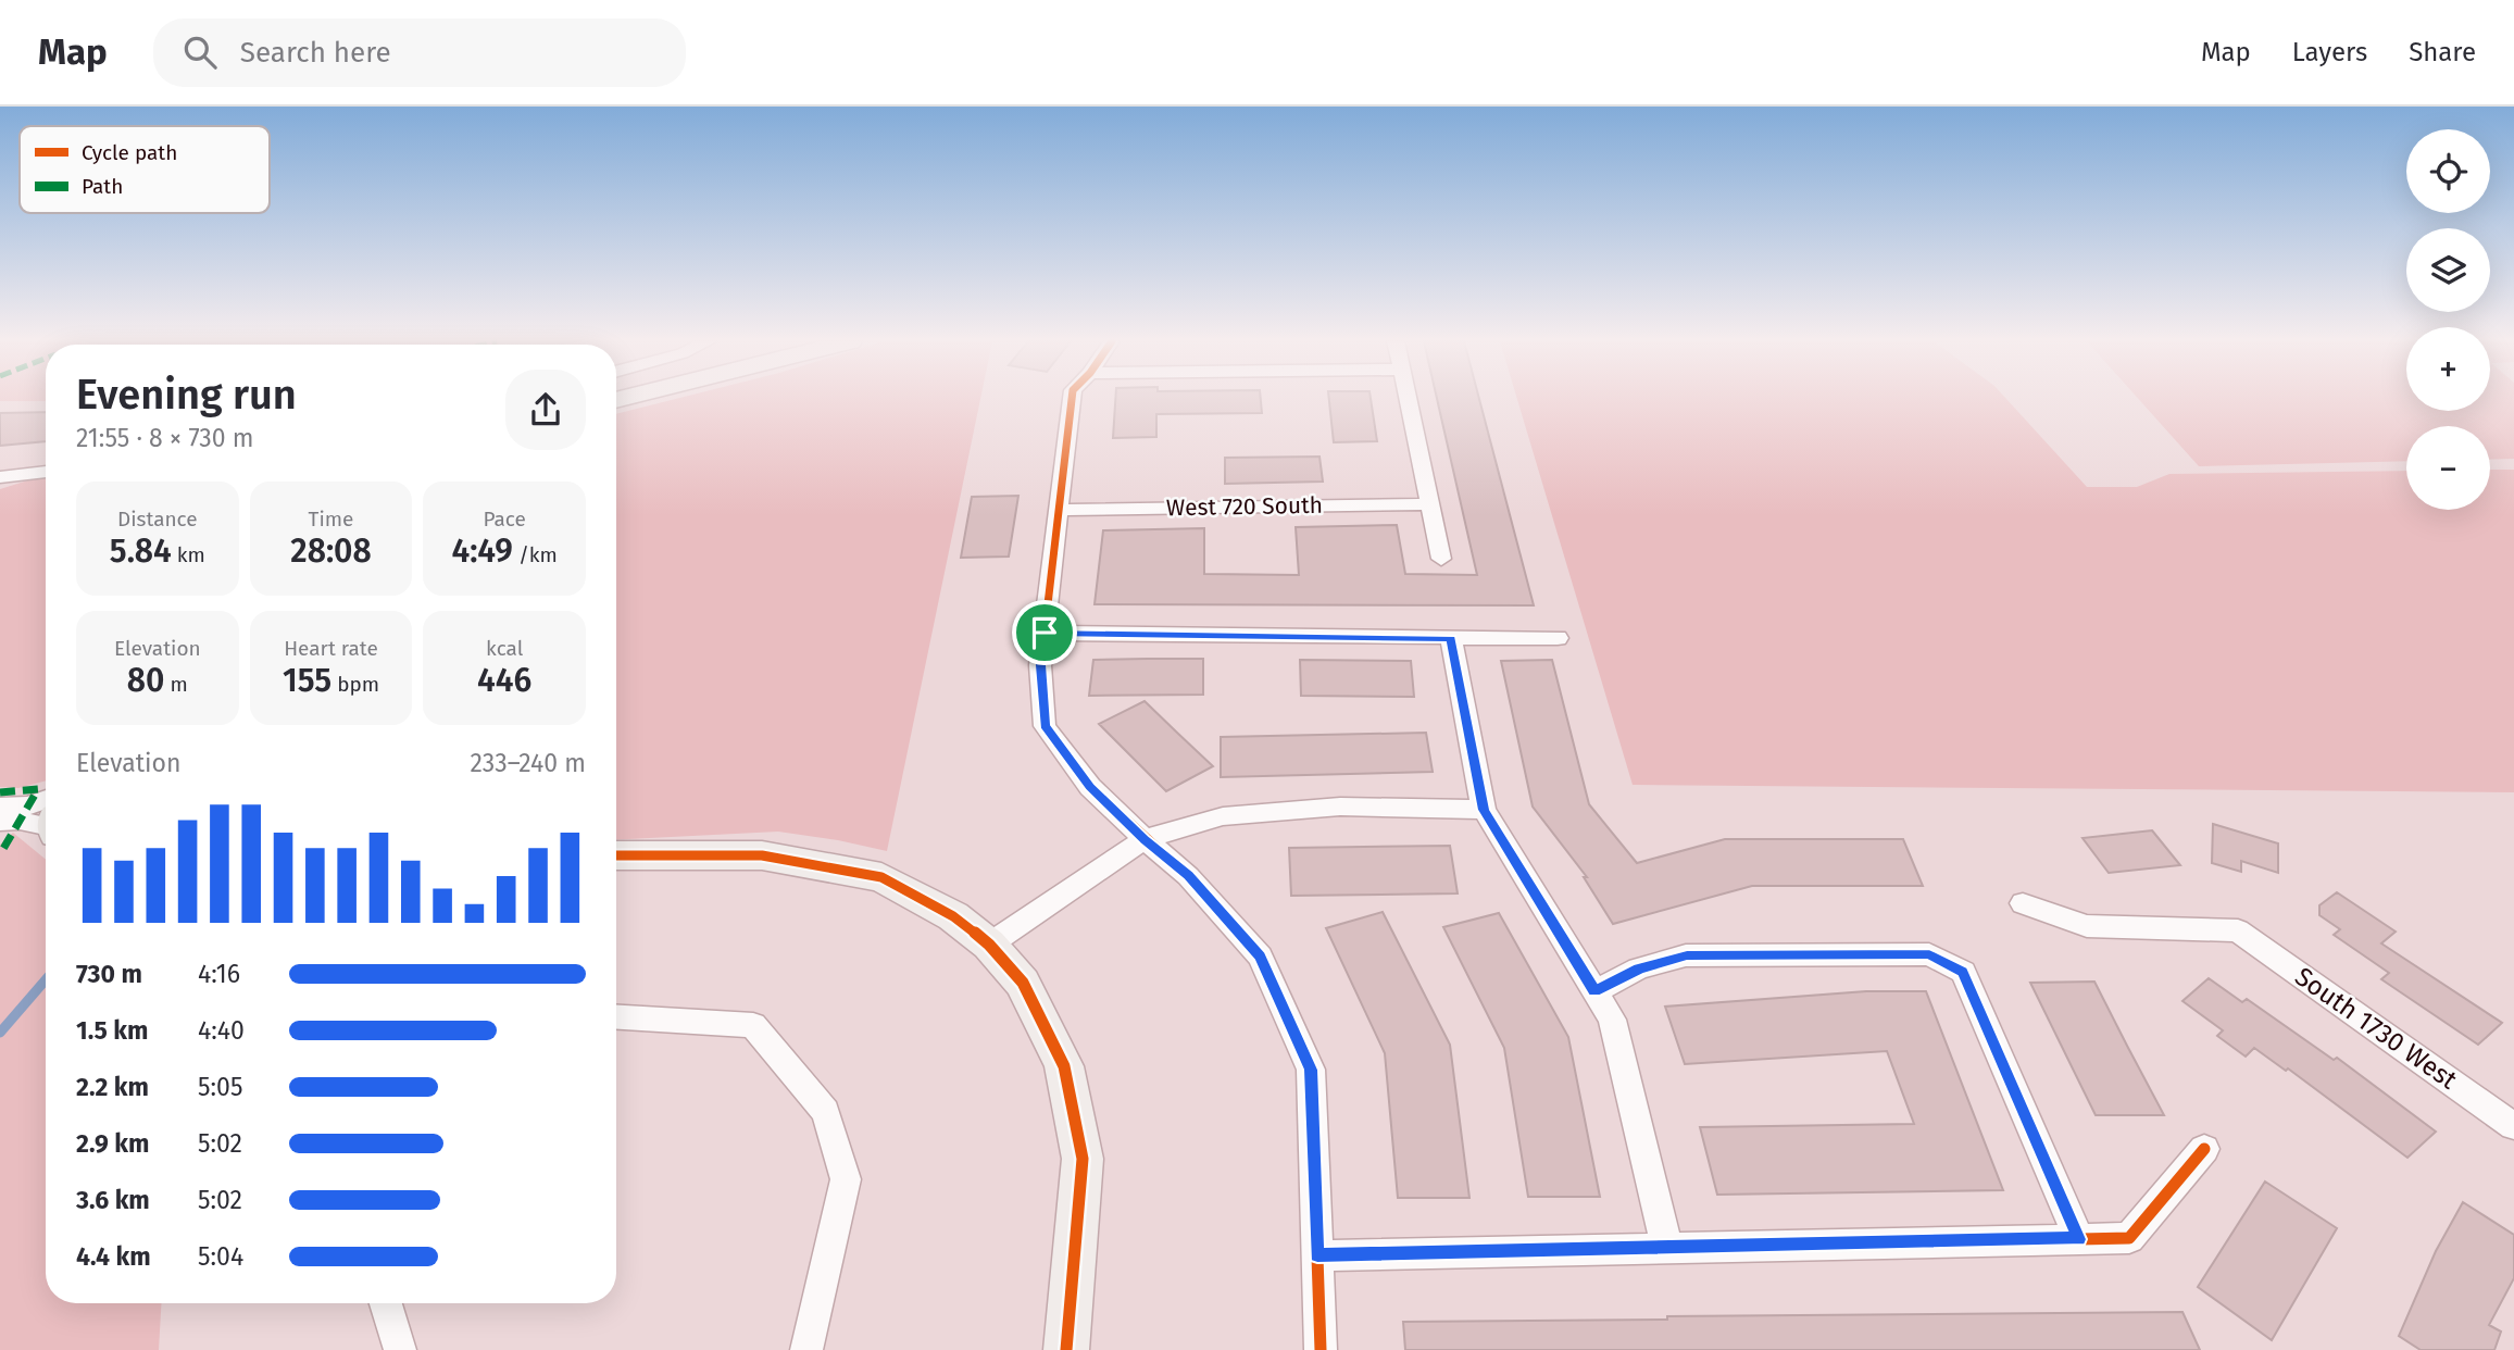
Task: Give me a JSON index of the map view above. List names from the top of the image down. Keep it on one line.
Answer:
{"streets":{"street":["West 720 South","South 1730 West"]},"legend":["Cycle path","Path"],"page":{"header":"Map","search":"Search here","nav":["Map","Layers","Share"],"map_buttons":["+","−"],"heading":["Evening run","21:55 · 8 × 730 m"],"stats":[["Distance","5.84 km"],["Time","28:08"],["Pace","4:49 /km"],["Elevation","80 m"],["Heart rate","155 bpm"],["kcal","446"]],"chart":["Elevation","233–240 m"],"list":[{"name":"730 m","note":"4:16"},{"name":"1.5 km","note":"4:40"},{"name":"2.2 km","note":"5:05"},{"name":"2.9 km","note":"5:02"},{"name":"3.6 km","note":"5:02"},{"name":"4.4 km","note":"5:04"}]}}
